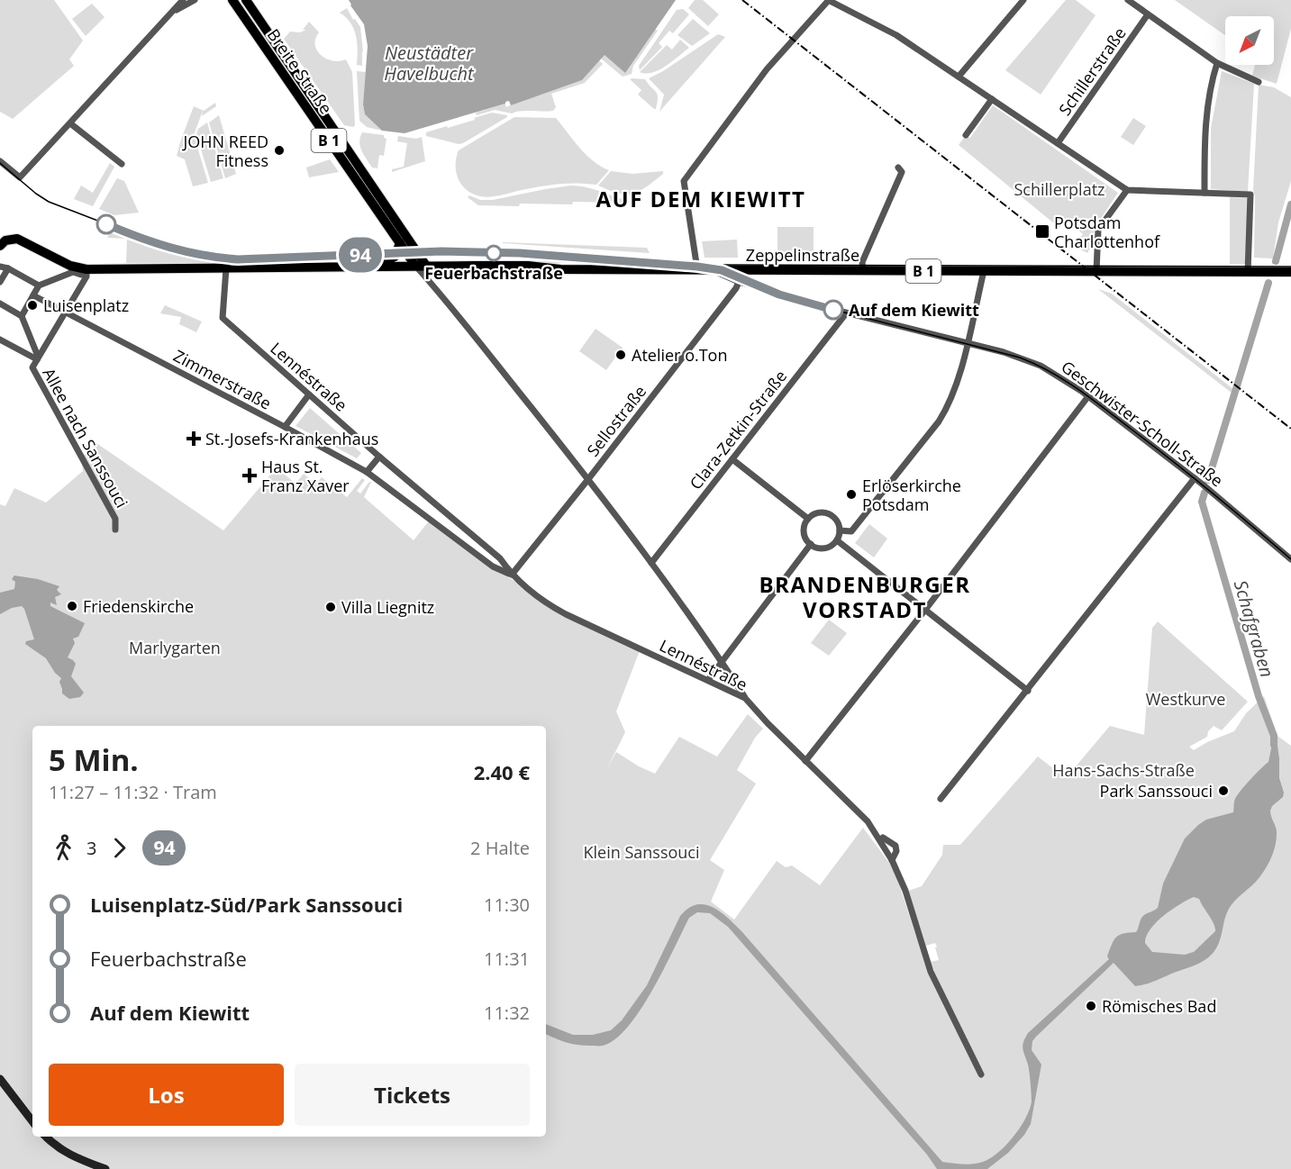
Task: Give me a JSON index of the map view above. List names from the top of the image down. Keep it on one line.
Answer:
{"streets":{"main road":["Breite Straße","B 1","Zeppelinstraße"],"street":["Schillerstraße","Lennéstraße","Zimmerstraße","Sellostraße","Geschwister-Scholl-Straße","Clara-Zetkin-Straße","Allee nach Sanssouci"]},"crossings":[["Breite Straße","Zeppelinstraße"],["Zeppelinstraße","Lennéstraße"],["Zeppelinstraße","Geschwister-Scholl-Straße"],["Lennéstraße","Zimmerstraße"],["Lennéstraße","Sellostraße"],["Sellostraße","Geschwister-Scholl-Straße"],["Geschwister-Scholl-Straße","Clara-Zetkin-Straße"]],"districts":["AUF DEM KIEWITT","BRANDENBURGER VORSTADT"],"water":["Neustädter Havelbucht","Schafgraben"],"parks":["Schillerplatz","Marlygarten","Westkurve","Hans-Sachs-Straße","Klein Sanssouci"],"places":{"other":["JOHN REED Fitness","Feuerbachstraße","Luisenplatz","Auf dem Kiewitt","Atelier o.Ton","Erlöserkirche Potsdam","Friedenskirche","Villa Liegnitz","Park Sanssouci","Römisches Bad"],"transit":["Potsdam Charlottenhof"],"health":["St.-Josefs-Krankenhaus","Haus St. Franz Xaver"]},"lines":["tram line 94"],"north":"bottom left","page":{"on_map":"94","heading":["5 Min.","11:27 – 11:32 · Tram","2.40 €"],"legs":["3","94","2 Halte"],"list":[{"name":"Luisenplatz-Süd/Park Sanssouci","value":"11:30"},{"name":"Feuerbachstraße","value":"11:31"},{"name":"Auf dem Kiewitt","value":"11:32"}],"buttons":["Los","Tickets"]}}
